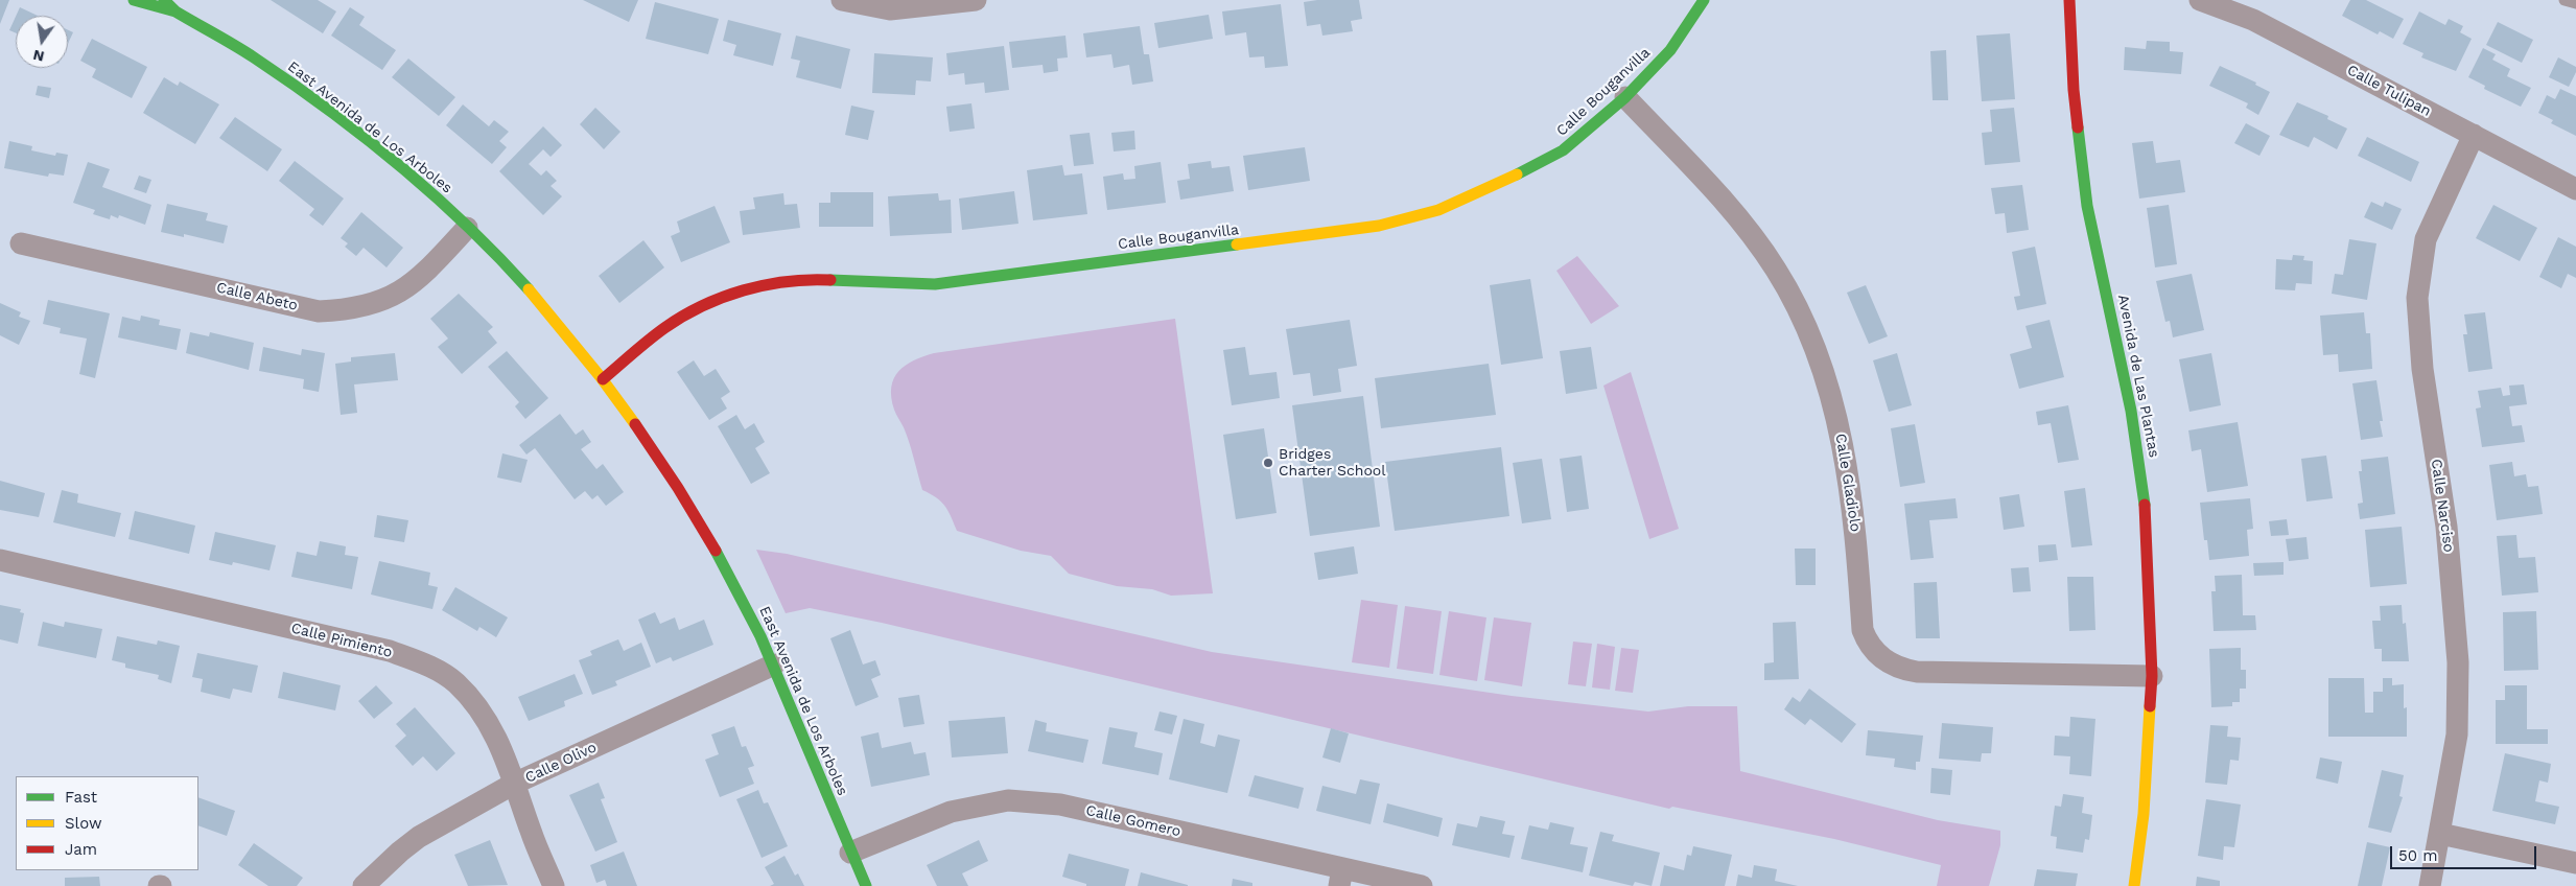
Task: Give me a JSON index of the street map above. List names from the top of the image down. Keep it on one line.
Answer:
{"streets":{"street":["Calle Tulipan","Calle Bouganvilla","East Avenida de Los Arboles","Calle Abeto","Avenida de Las Plantas","Calle Gladiolo","Calle Narciso","Calle Pimiento","Calle Olivo","Calle Gomero"]},"crossings":[["Calle Tulipan","Calle Narciso"],["Calle Bouganvilla","East Avenida de Los Arboles"],["Calle Bouganvilla","Calle Gladiolo"],["East Avenida de Los Arboles","Calle Abeto"],["East Avenida de Los Arboles","Calle Olivo"],["East Avenida de Los Arboles","Calle Gomero"],["Avenida de Las Plantas","Calle Gladiolo"],["Calle Pimiento","Calle Olivo"]],"places":["Bridges Charter School"],"legend":["Fast","Slow","Jam"],"scale_bar":"50 m","north":"bottom"}
